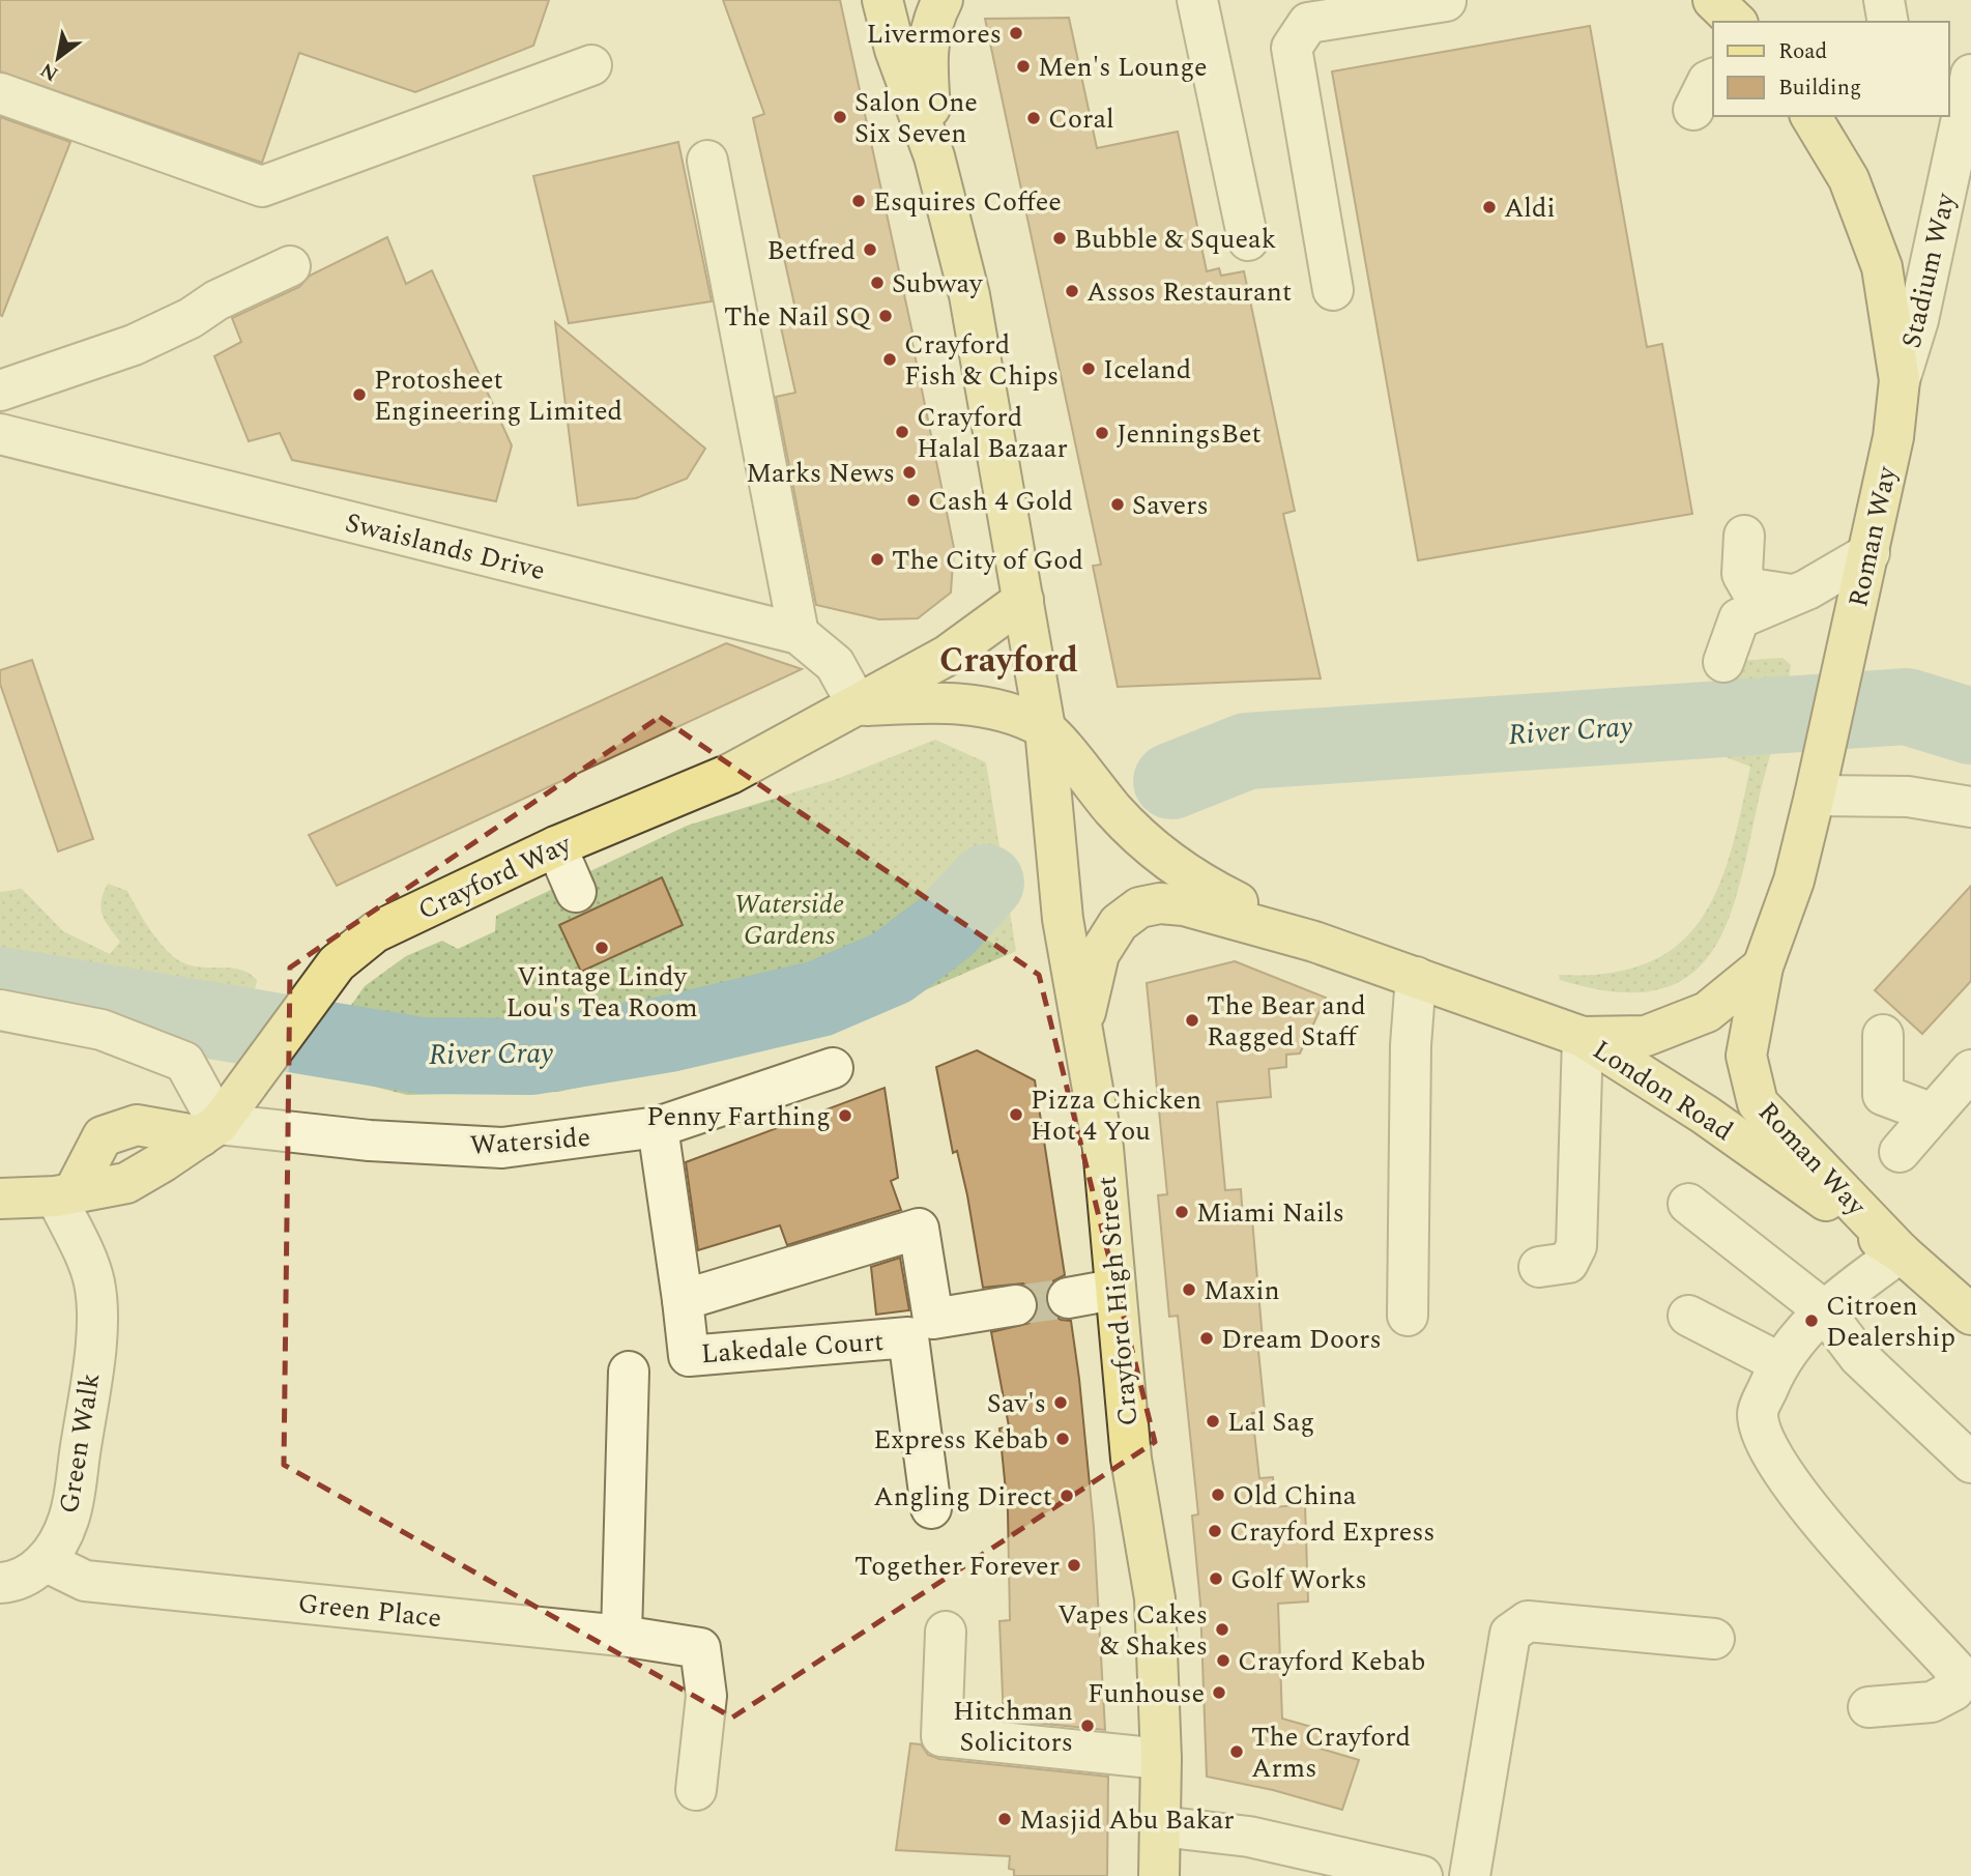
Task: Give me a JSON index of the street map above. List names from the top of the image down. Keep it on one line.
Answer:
{"streets":{"main road":["Roman Way","Crayford Way","London Road","Crayford High Street"],"street":["Stadium Way","Swaislands Drive","Waterside","Lakedale Court","Green Walk","Green Place"]},"crossings":[["Stadium Way","Roman Way"],["Roman Way","London Road"],["Swaislands Drive","Crayford Way"],["Crayford Way","London Road"],["Crayford Way","Waterside"],["Crayford Way","Crayford High Street"],["Crayford Way","Green Walk"],["London Road","Crayford High Street"],["Green Walk","Green Place"]],"districts":["Crayford"],"water":["River Cray"],"parks":["Waterside Gardens"],"places":["Livermores","Men's Lounge","Salon One Six Seven","Coral","Esquires Coffee","Aldi","Bubble & Squeak","Betfred","Subway","Assos Restaurant","The Nail SQ","Crayford Fish & Chips","Iceland","Protosheet Engineering Limited","Crayford Halal Bazaar","JenningsBet","Marks News","Cash 4 Gold","Savers","The City of God","Vintage Lindy Lou's Tea Room","The Bear and Ragged Staff","Pizza Chicken Hot 4 You","Penny Farthing","Miami Nails","Maxin","Citroen Dealership","Dream Doors","Sav's","Lal Sag","Express Kebab","Old China","Angling Direct","Crayford Express","Together Forever","Golf Works","Vapes Cakes & Shakes","Crayford Kebab","Funhouse","Hitchman Solicitors","The Crayford Arms","Masjid Abu Bakar"],"legend":["Road","Building"],"north":"bottom left"}
